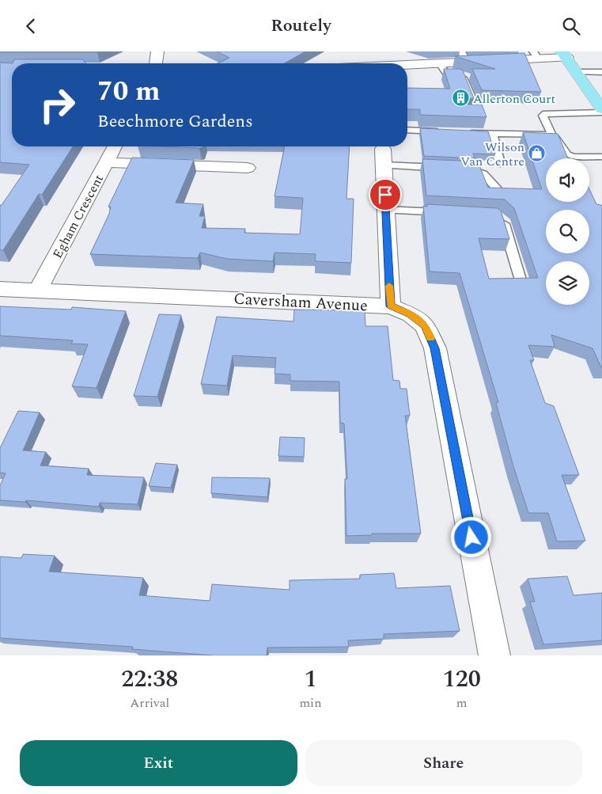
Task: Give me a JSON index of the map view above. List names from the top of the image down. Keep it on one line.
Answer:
{"streets":{"street":["Egham Crescent","Caversham Avenue"]},"crossings":[["Egham Crescent","Caversham Avenue"]],"places":{"building":["Allerton Court"],"shop":["Wilson Van Centre"]},"page":{"header":"Routely","turn":["70 m","Beechmore Gardens"],"eta":["22:38","Arrival","1","min","120","m"],"buttons":["Exit","Share"]}}
